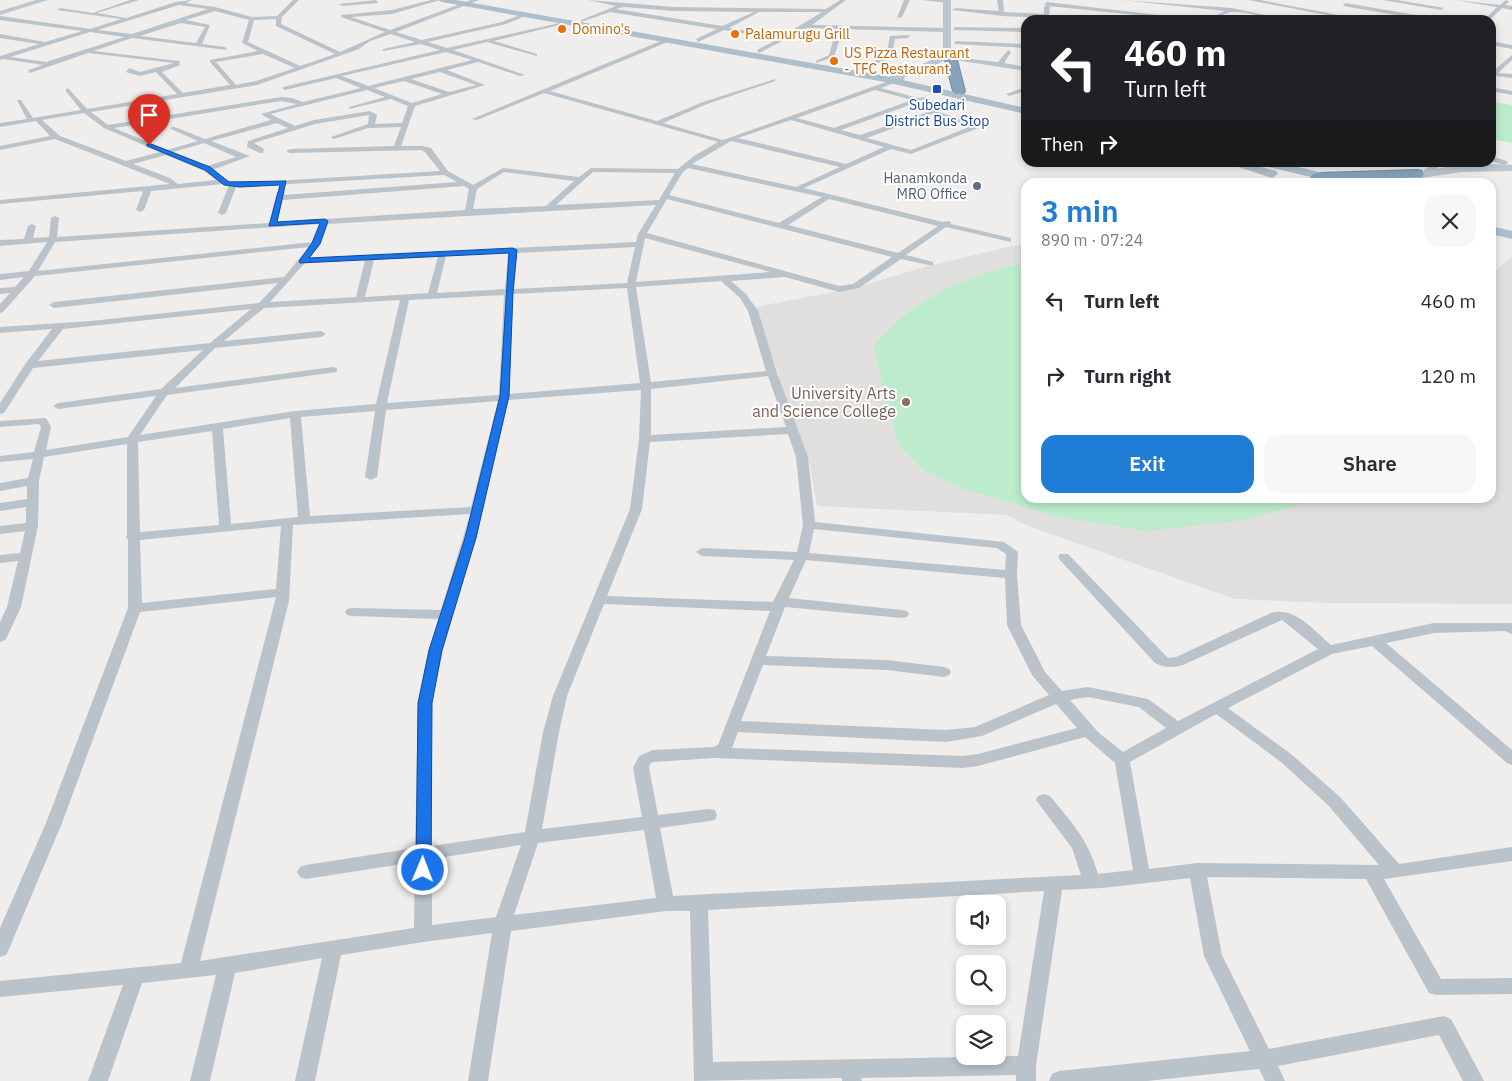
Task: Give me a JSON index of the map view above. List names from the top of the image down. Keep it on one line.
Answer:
{"places":{"other":["Domino's","Palamurugu Grill","US Pizza Restaurant - TFC Restaurant","Hanamkonda MRO Office","University Arts and Science College"],"transit":["Subedari District Bus Stop"]},"page":{"turn":["460 m","Turn left"],"then":"Then","heading":["3 min","890 m · 07:24"],"list":[{"name":"Turn left","value":"460 m"},{"name":"Turn right","value":"120 m"}],"buttons":["Exit","Share"]}}
